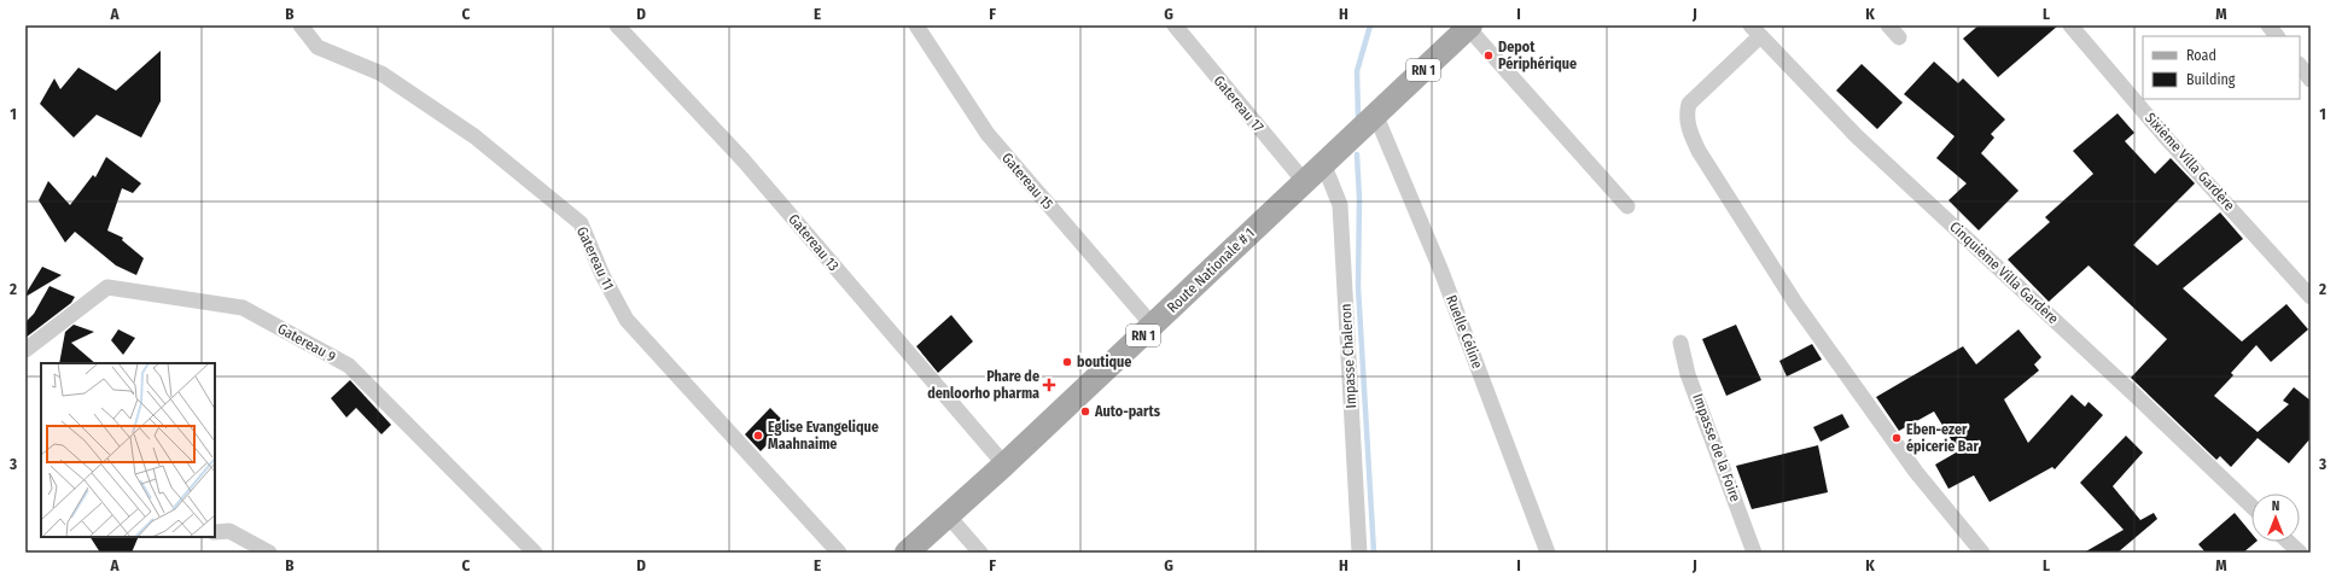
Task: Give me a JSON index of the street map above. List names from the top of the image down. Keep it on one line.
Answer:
{"streets":{"main road":["RN 1","Route Nationale # 1"],"street":["Gatereau 17","Sixième Villa Gardère","Gatereau 15","Gatereau 13","Gatereau 11","Cinquième Villa Gardère","Ruelle Céline","Gatereau 9","Impasse Chaleron","Impasse de la Foire"]},"crossings":[["Gatereau 17","Route Nationale # 1"],["Gatereau 15","Route Nationale # 1"],["Gatereau 13","Route Nationale # 1"],["Route Nationale # 1","Ruelle Céline"],["Route Nationale # 1","Impasse Chaleron"]],"places":{"other":["Depot Périphérique","boutique","Auto-parts","Eglise Evangelique Maahnaime","Eben-ezer épicerie Bar"],"health":["Phare de denloorho pharma"]},"legend":["Road","Building"],"north":"top","grid":{"columns":["A","B","C","D","E","F","G","H","I","J","K","L","M"],"rows":["1","2","3"]}}
